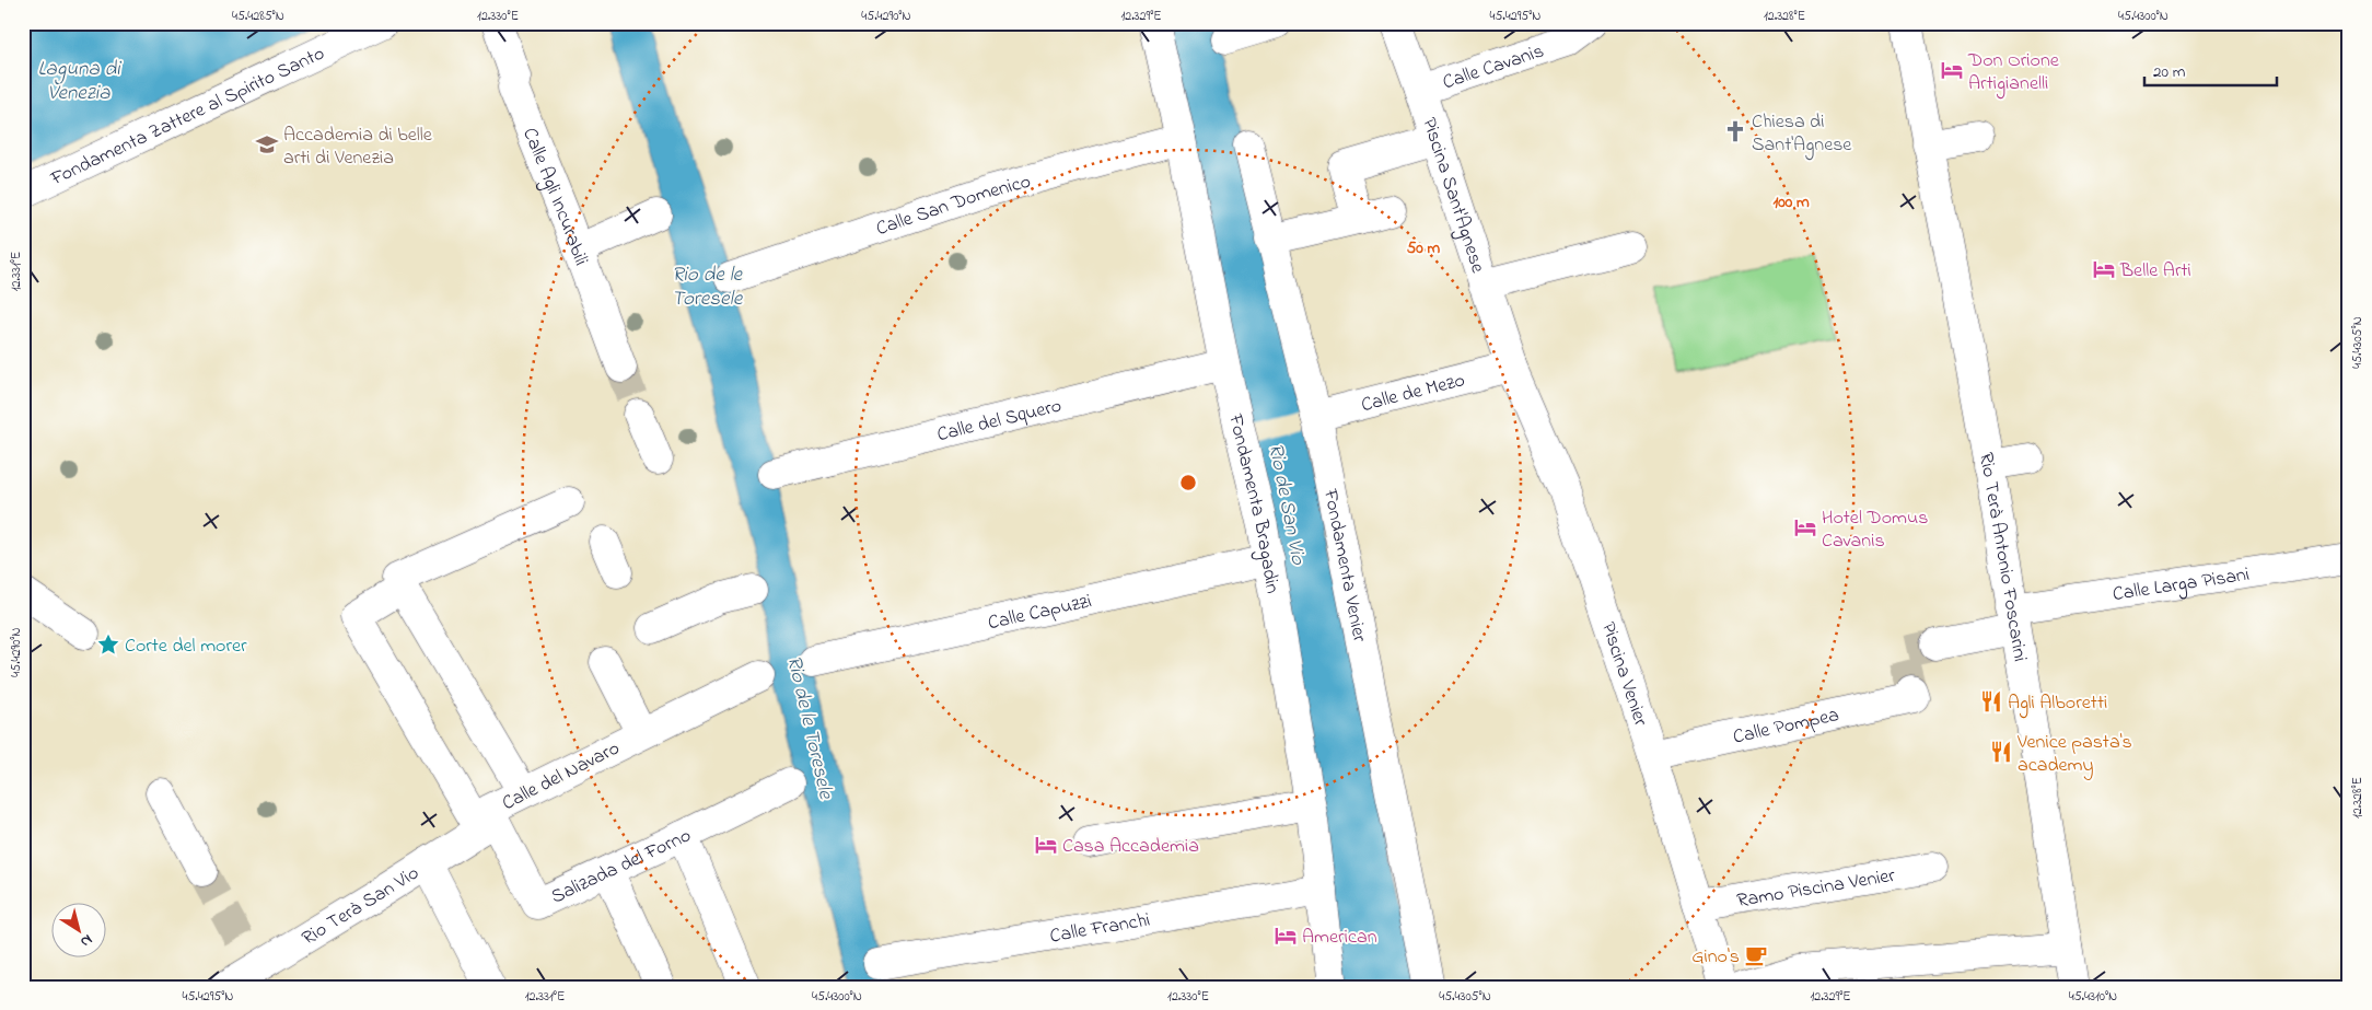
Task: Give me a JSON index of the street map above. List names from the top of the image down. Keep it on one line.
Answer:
{"streets":{"street":["Calle Cavanis","Fondamenta Zattere al Spirito Santo","Piscina Sant'Agnese","Calle Agli Incurabili","Calle San Domenico","Calle de Mezo","Calle del Squero","Fondamenta Bragadin","Rio Terà Antonio Foscarini","Fondamenta Venier","Calle Larga Pisani","Calle Capuzzi","Piscina Venier","Calle Pompea","Calle del Navaro","Salizada del Forno","Ramo Piscina Venier","Rio Terà San Vio","Calle Franchi"]},"crossings":[["Calle Cavanis","Piscina Sant'Agnese"],["Piscina Sant'Agnese","Calle de Mezo"],["Piscina Sant'Agnese","Piscina Venier"],["Calle San Domenico","Fondamenta Bragadin"],["Calle de Mezo","Fondamenta Venier"],["Calle de Mezo","Piscina Venier"],["Calle del Squero","Fondamenta Bragadin"],["Fondamenta Bragadin","Calle Capuzzi"],["Fondamenta Bragadin","Calle Franchi"],["Rio Terà Antonio Foscarini","Calle Larga Pisani"],["Piscina Venier","Calle Pompea"],["Piscina Venier","Ramo Piscina Venier"],["Calle del Navaro","Salizada del Forno"],["Calle del Navaro","Rio Terà San Vio"],["Salizada del Forno","Rio Terà San Vio"]],"water":["Laguna di Venezia","Rio de le Toresele","Rio de San Vio"],"places":{"hotel":["Don Orione Artigianelli","Belle Arti","Hotel Domus Cavanis","Casa Accademia","American"],"church":["Chiesa di Sant'Agnese"],"school or university":["Accademia di belle arti di Venezia"],"place":["Corte del morer"],"restaurant":["Agli Alboretti","Venice pasta's academy"],"cafe":["Gino's"]},"scale_bar":"20 m","north":"bottom right","coordinates":["45.4285°N","12.330°E","45.4290°N","12.329°E","45.4295°N","12.328°E","45.4300°N","12.331°E","45.4305°N","45.4310°N"],"rings":["100 m","50 m"]}
